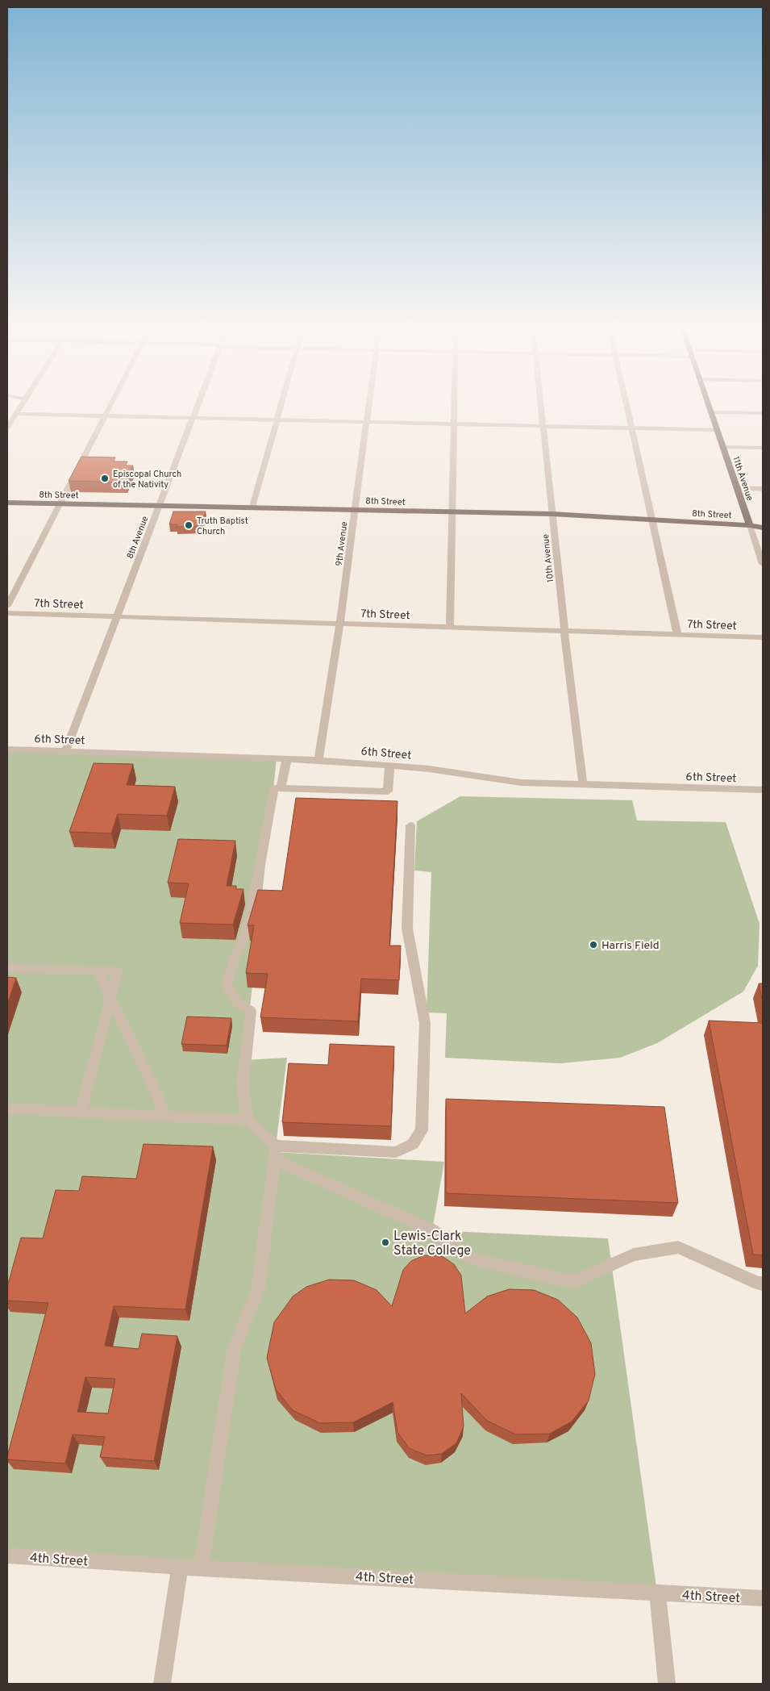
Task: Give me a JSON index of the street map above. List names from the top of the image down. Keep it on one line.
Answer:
{"streets":{"main road":["11th Avenue","8th Street"],"street":["8th Avenue","9th Avenue","10th Avenue","7th Street","6th Street","4th Street"]},"crossings":[["11th Avenue","8th Street"],["8th Street","8th Avenue"],["8th Street","9th Avenue"],["8th Street","10th Avenue"],["8th Avenue","7th Street"],["8th Avenue","6th Street"],["9th Avenue","7th Street"],["9th Avenue","6th Street"],["10th Avenue","7th Street"],["10th Avenue","6th Street"]],"places":["Episcopal Church of the Nativity","Truth Baptist Church","Harris Field","Lewis-Clark State College"]}
